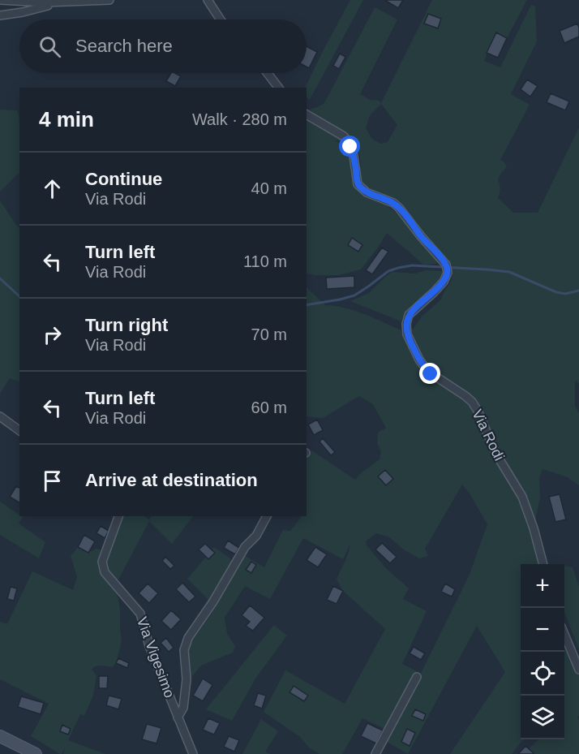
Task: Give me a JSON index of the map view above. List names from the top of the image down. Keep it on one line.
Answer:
{"streets":{"street":["Via Rodi","Via Vigesimo"]},"page":{"search":"Search here","heading":["4 min","Walk · 280 m"],"list":[["Continue","Via Rodi","40 m"],["Turn left","Via Rodi","110 m"],["Turn right","Via Rodi","70 m"],["Turn left","Via Rodi","60 m"],"Arrive at destination"],"map_buttons":["+","−"]}}
